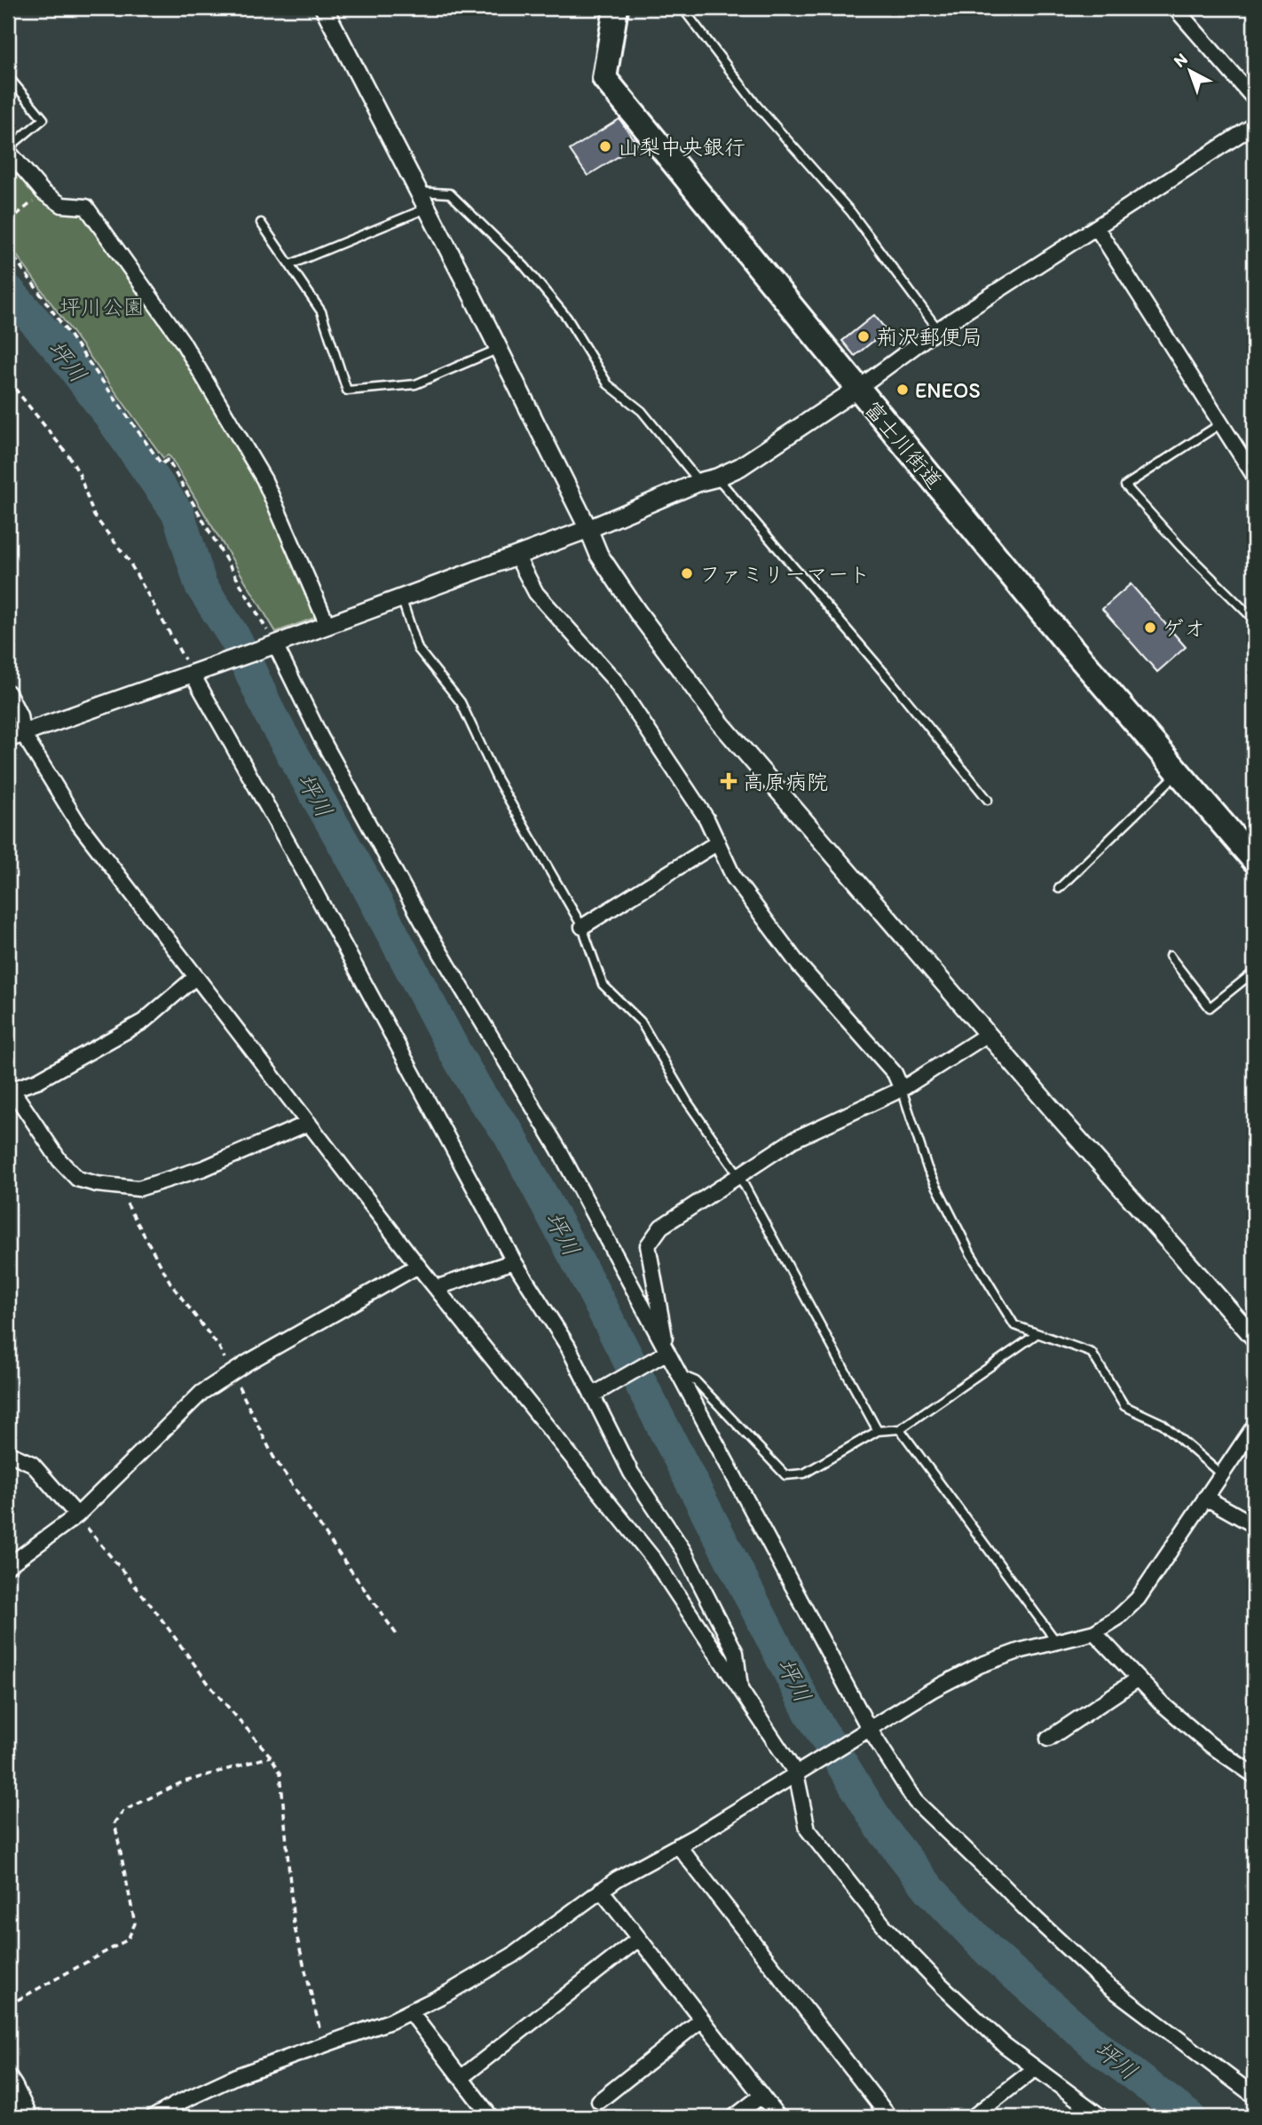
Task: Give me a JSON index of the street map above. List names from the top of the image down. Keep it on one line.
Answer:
{"streets":{"main road":["富士川街道"]},"water":["坪川"],"parks":["坪川公園"],"places":{"other":["山梨中央銀行","荊沢郵便局","ENEOS","ファミリーマート","ゲオ"],"health":["高原病院"]},"north":"top left"}
